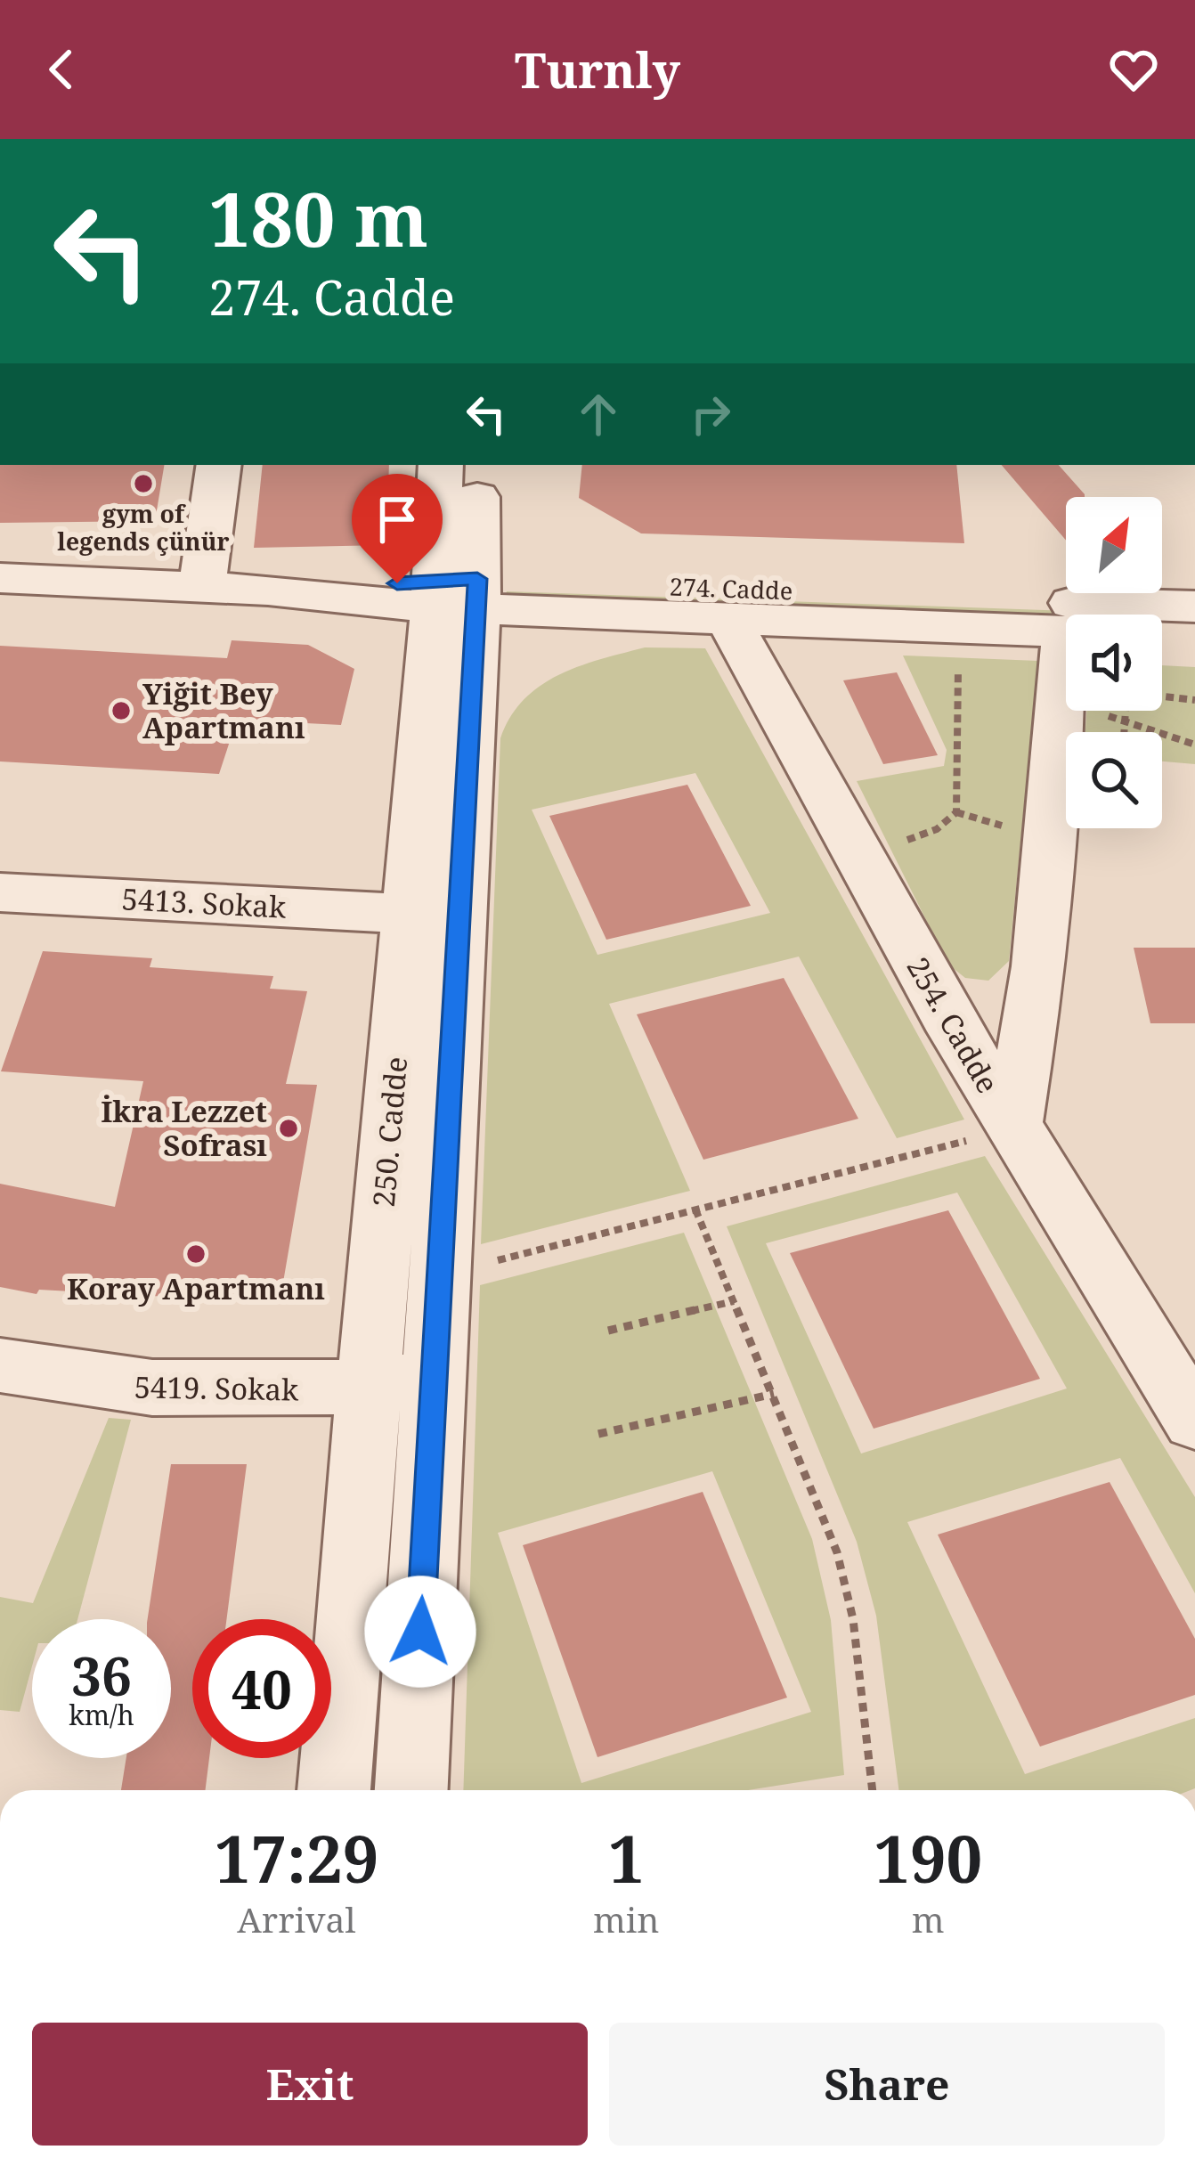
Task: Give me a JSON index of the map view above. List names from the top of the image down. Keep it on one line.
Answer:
{"streets":{"street":["274. Cadde","5413. Sokak","254. Cadde","250. Cadde","5419. Sokak"]},"crossings":[["274. Cadde","254. Cadde"],["274. Cadde","250. Cadde"],["5413. Sokak","250. Cadde"],["250. Cadde","5419. Sokak"]],"places":["gym of legends çünür","Yiğit Bey Apartmanı","İkra Lezzet Sofrası","Koray Apartmanı"],"north":"top right","page":{"header":"Turnly","turn":["180 m","274. Cadde"],"speed":"36 km/h","limit":"40","eta":["17:29","Arrival","1","min","190","m"],"buttons":["Exit","Share"]}}
